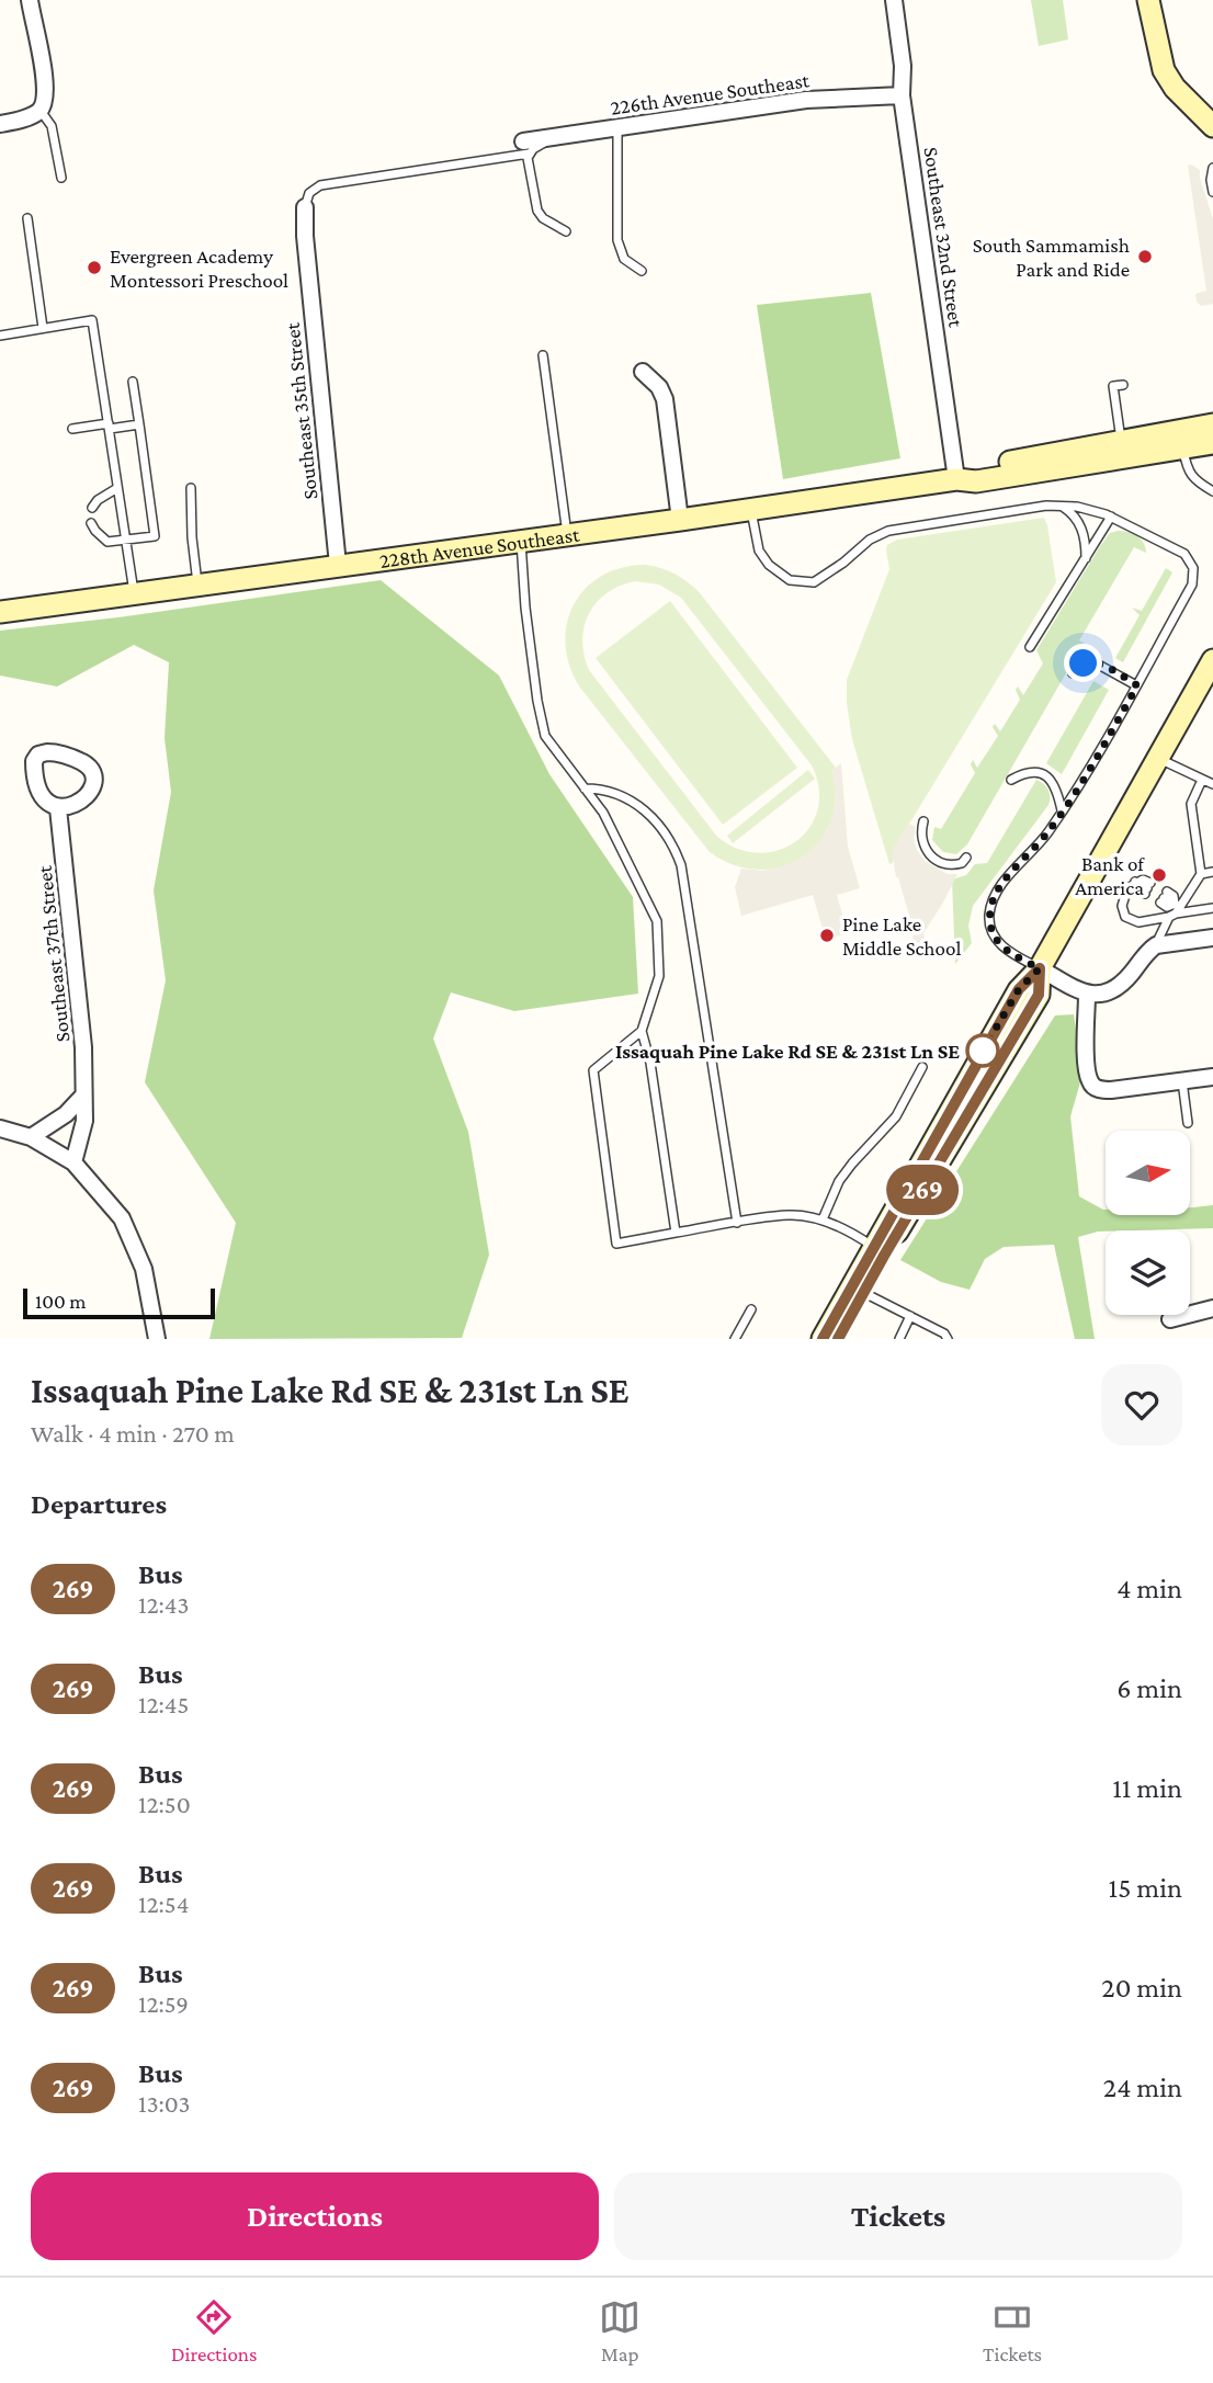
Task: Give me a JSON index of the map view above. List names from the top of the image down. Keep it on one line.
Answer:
{"streets":{"main road":["228th Avenue Southeast"],"street":["226th Avenue Southeast","Southeast 32nd Street","Southeast 35th Street","Southeast 37th Street"]},"crossings":[["226th Avenue Southeast","Southeast 32nd Street"],["Southeast 32nd Street","228th Avenue Southeast"],["Southeast 35th Street","228th Avenue Southeast"]],"places":["South Sammamish Park and Ride","Evergreen Academy Montessori Preschool","Bank of America","Pine Lake Middle School","Issaquah Pine Lake Rd SE & 231st Ln SE"],"lines":["bus line 269"],"scale_bar":"100 m","north":"right","page":{"on_map":"269","scale":"100 m","heading":[["Issaquah Pine Lake Rd SE & 231st Ln SE","Walk · 4 min · 270 m"],"Departures"],"list":[{"mark":"269","name":"Bus","note":"12:43","value":"4 min"},{"mark":"269","name":"Bus","note":"12:45","value":"6 min"},{"mark":"269","name":"Bus","note":"12:50","value":"11 min"},{"mark":"269","name":"Bus","note":"12:54","value":"15 min"},{"mark":"269","name":"Bus","note":"12:59","value":"20 min"},{"mark":"269","name":"Bus","note":"13:03","value":"24 min"}],"buttons":["Directions","Tickets"],"tabs":["Directions","Map","Tickets"]}}
